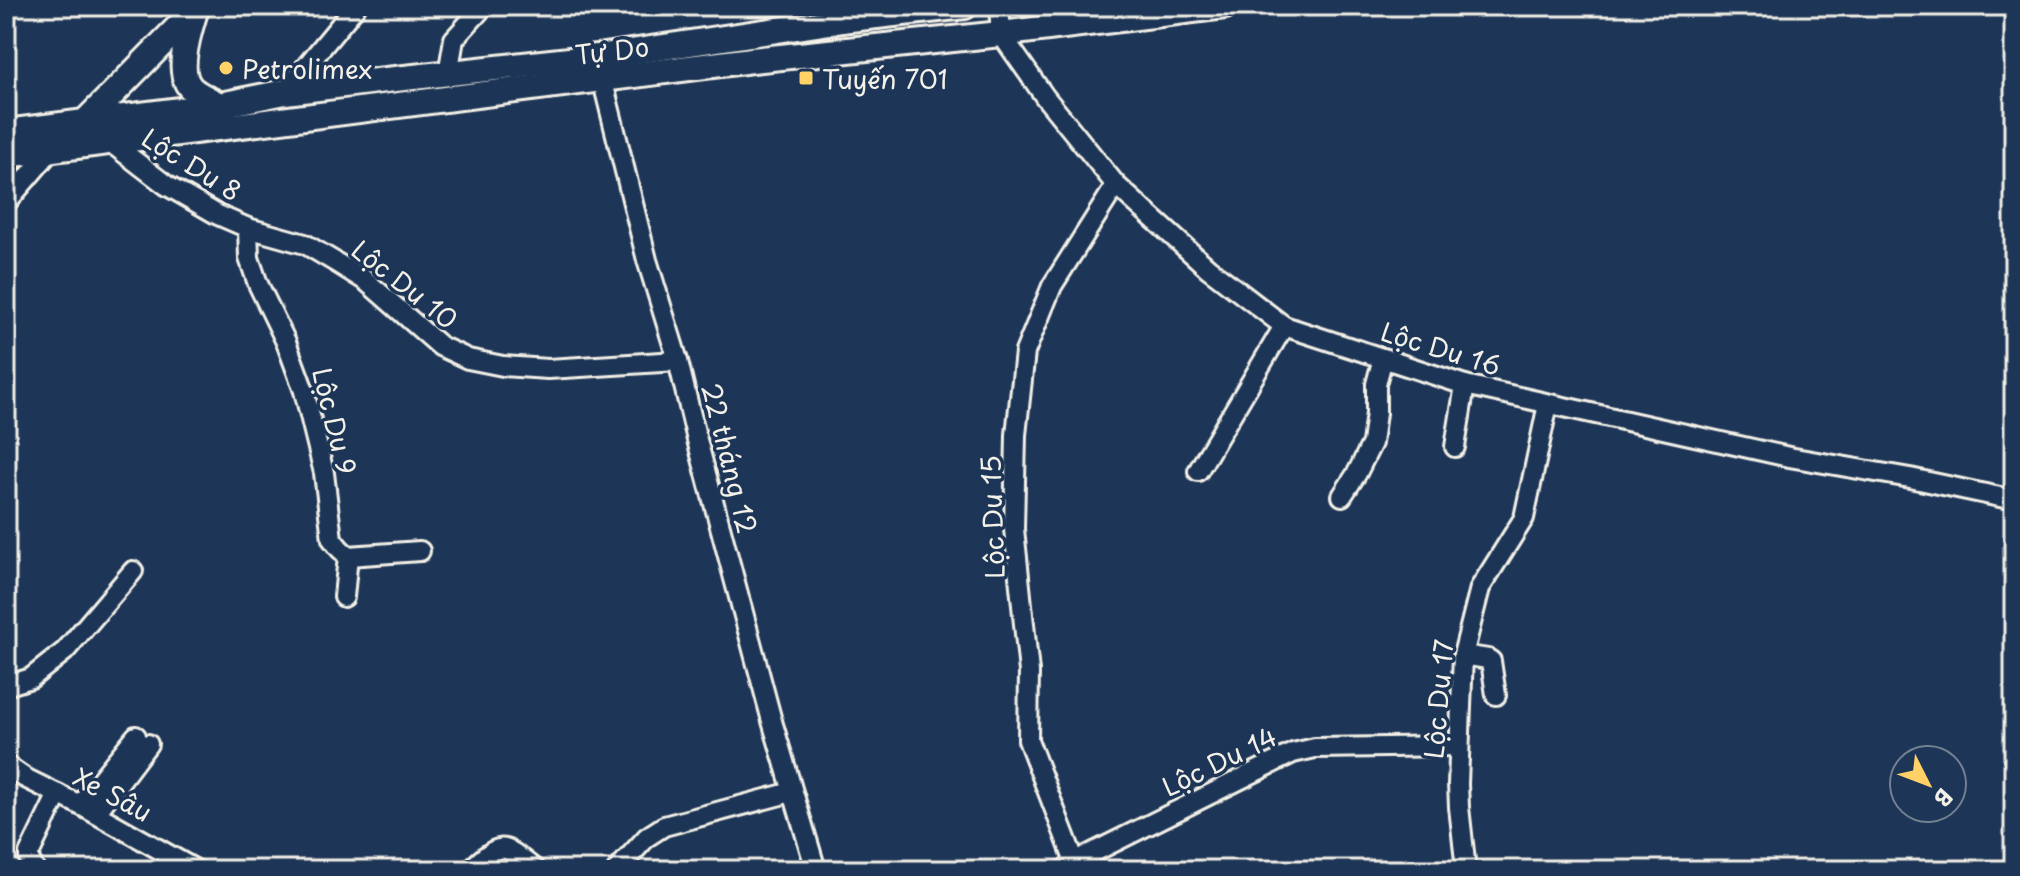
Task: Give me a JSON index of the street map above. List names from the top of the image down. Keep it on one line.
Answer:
{"streets":{"main road":["Tự Do"],"street":["Lộc Du 8","Lộc Du 10","Lộc Du 16","Lộc Du 9","22 tháng 12","Lộc Du 15","Lộc Du 17","Lộc Du 14","Xe Sâu"]},"crossings":[["Tự Do","Lộc Du 8"],["Tự Do","Lộc Du 16"],["Tự Do","22 tháng 12"],["Lộc Du 8","Lộc Du 10"],["Lộc Du 8","Lộc Du 9"],["Lộc Du 10","Lộc Du 9"],["Lộc Du 10","22 tháng 12"],["Lộc Du 16","Lộc Du 15"],["Lộc Du 16","Lộc Du 17"],["Lộc Du 15","Lộc Du 14"],["Lộc Du 17","Lộc Du 14"]],"places":{"other":["Petrolimex"],"transit":["Tuyến 701"]},"north":"bottom right"}
